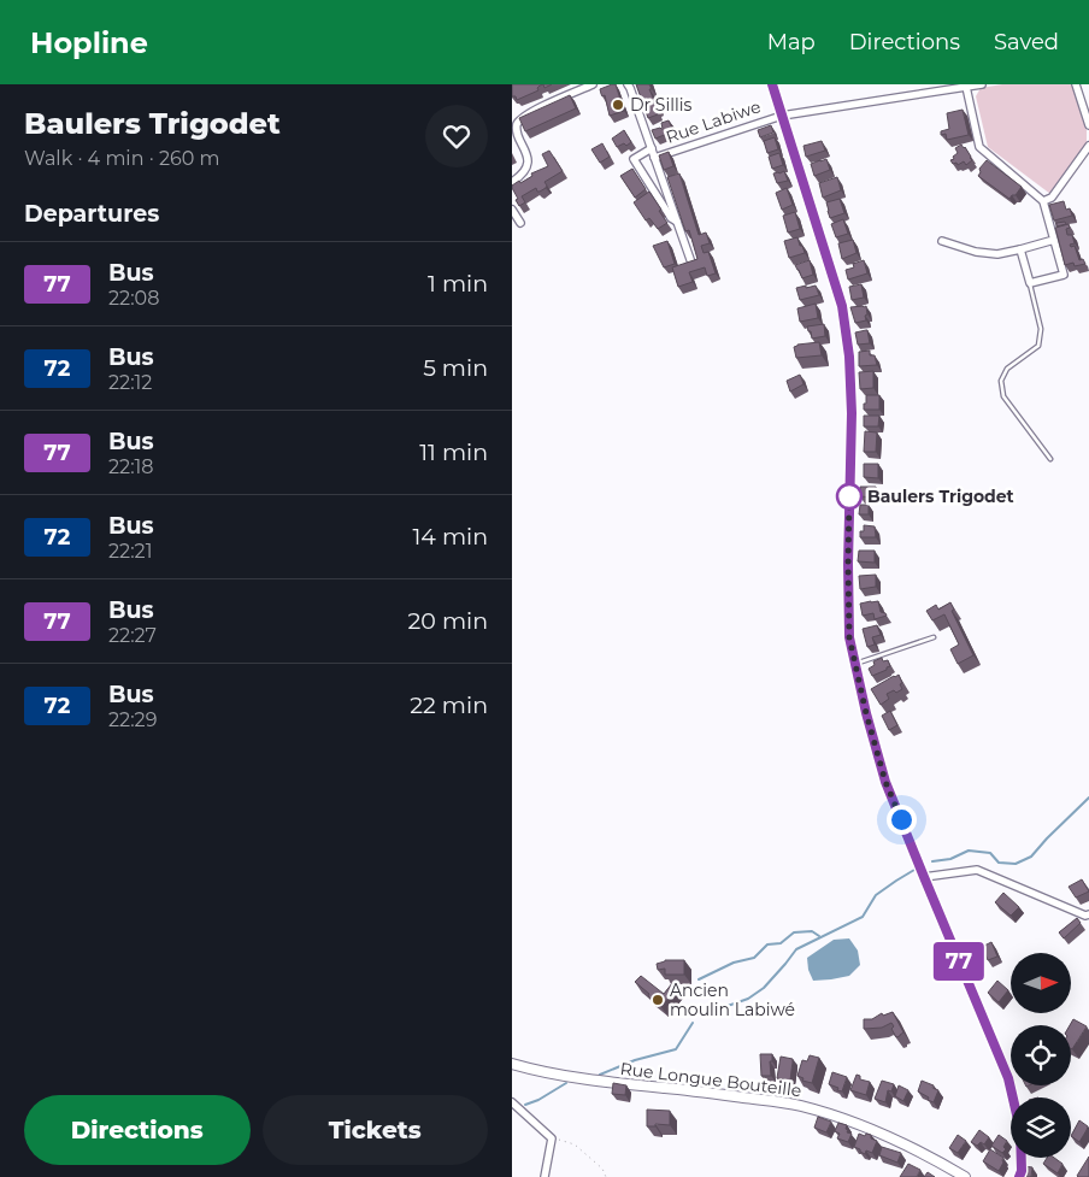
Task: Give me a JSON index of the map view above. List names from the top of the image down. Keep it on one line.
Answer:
{"streets":{"street":["Rue Labiwe","Rue Longue Bouteille"]},"places":["Dr Sillis","Baulers Trigodet","Ancien moulin Labiwé"],"lines":["bus line 77"],"north":"right","page":{"header":"Hopline","nav":["Map","Directions","Saved"],"heading":[["Baulers Trigodet","Walk · 4 min · 260 m"],"Departures"],"on_map":"77","list":[{"mark":"77","name":"Bus","note":"22:08","value":"1 min"},{"mark":"72","name":"Bus","note":"22:12","value":"5 min"},{"mark":"77","name":"Bus","note":"22:18","value":"11 min"},{"mark":"72","name":"Bus","note":"22:21","value":"14 min"},{"mark":"77","name":"Bus","note":"22:27","value":"20 min"},{"mark":"72","name":"Bus","note":"22:29","value":"22 min"}],"buttons":["Directions","Tickets"]}}
